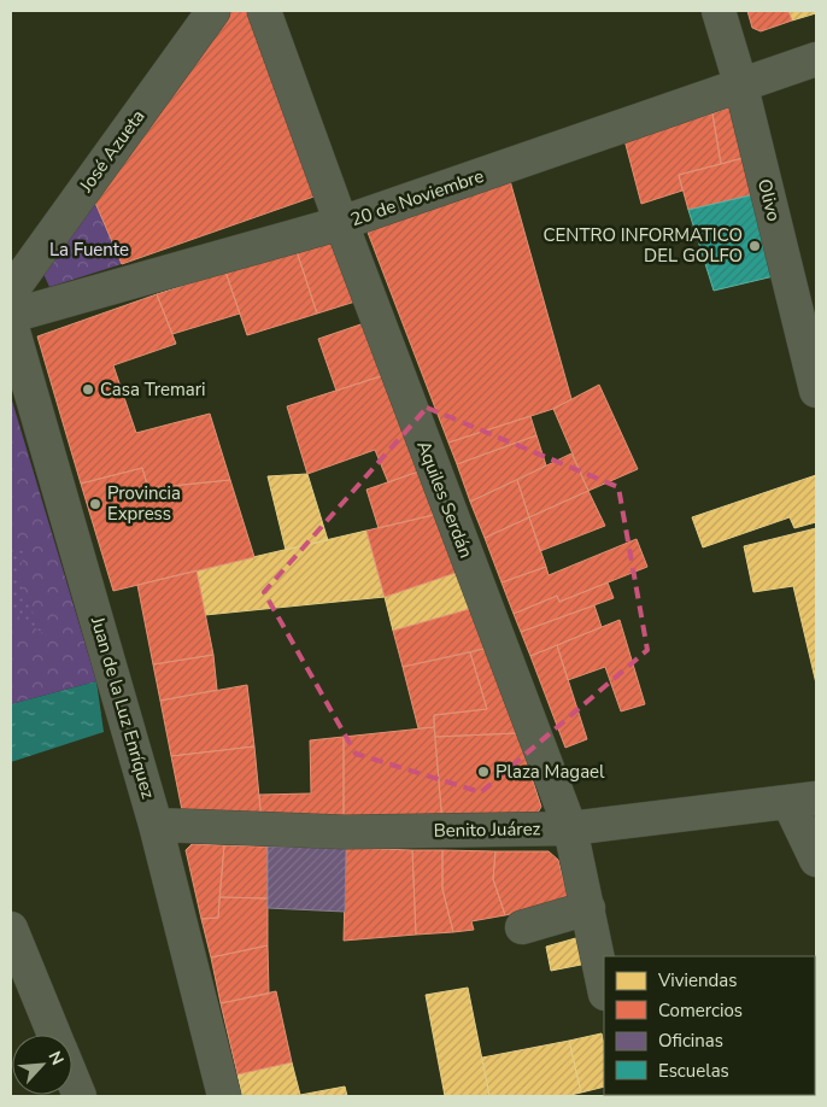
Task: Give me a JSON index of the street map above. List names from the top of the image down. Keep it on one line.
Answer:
{"streets":{"street":["José Azueta","20 de Noviembre","Olivo","Aquiles Serdán","Juan de la Luz Enríquez","Benito Juárez"]},"crossings":[["20 de Noviembre","Olivo"],["20 de Noviembre","Aquiles Serdán"],["Aquiles Serdán","Benito Juárez"],["Juan de la Luz Enríquez","Benito Juárez"]],"parks":["La Fuente"],"places":["CENTRO INFORMATICO DEL GOLFO","Casa Tremari","Provincia Express","Plaza Magael"],"legend":["Viviendas","Comercios","Oficinas","Escuelas"],"north":"top right"}
